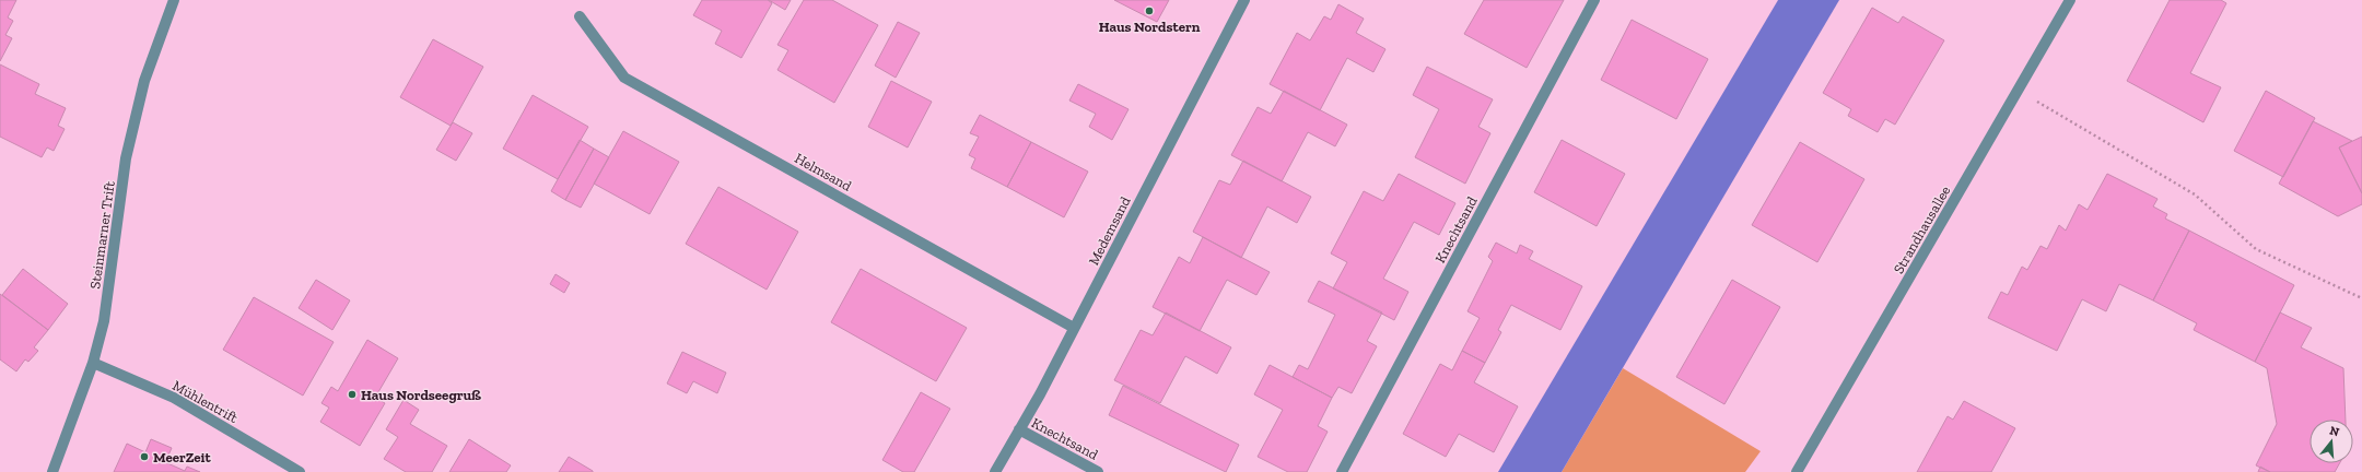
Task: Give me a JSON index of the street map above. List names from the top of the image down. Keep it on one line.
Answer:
{"streets":{"street":["Helmsand","Knechtsand","Strandhausallee","Medemsand","Steinmarner Trift","Mühlentrift"]},"crossings":[["Helmsand","Medemsand"],["Knechtsand","Medemsand"],["Steinmarner Trift","Mühlentrift"]],"places":["Haus Nordstern","Haus Nordseegruß","MeerZeit"],"north":"top"}
